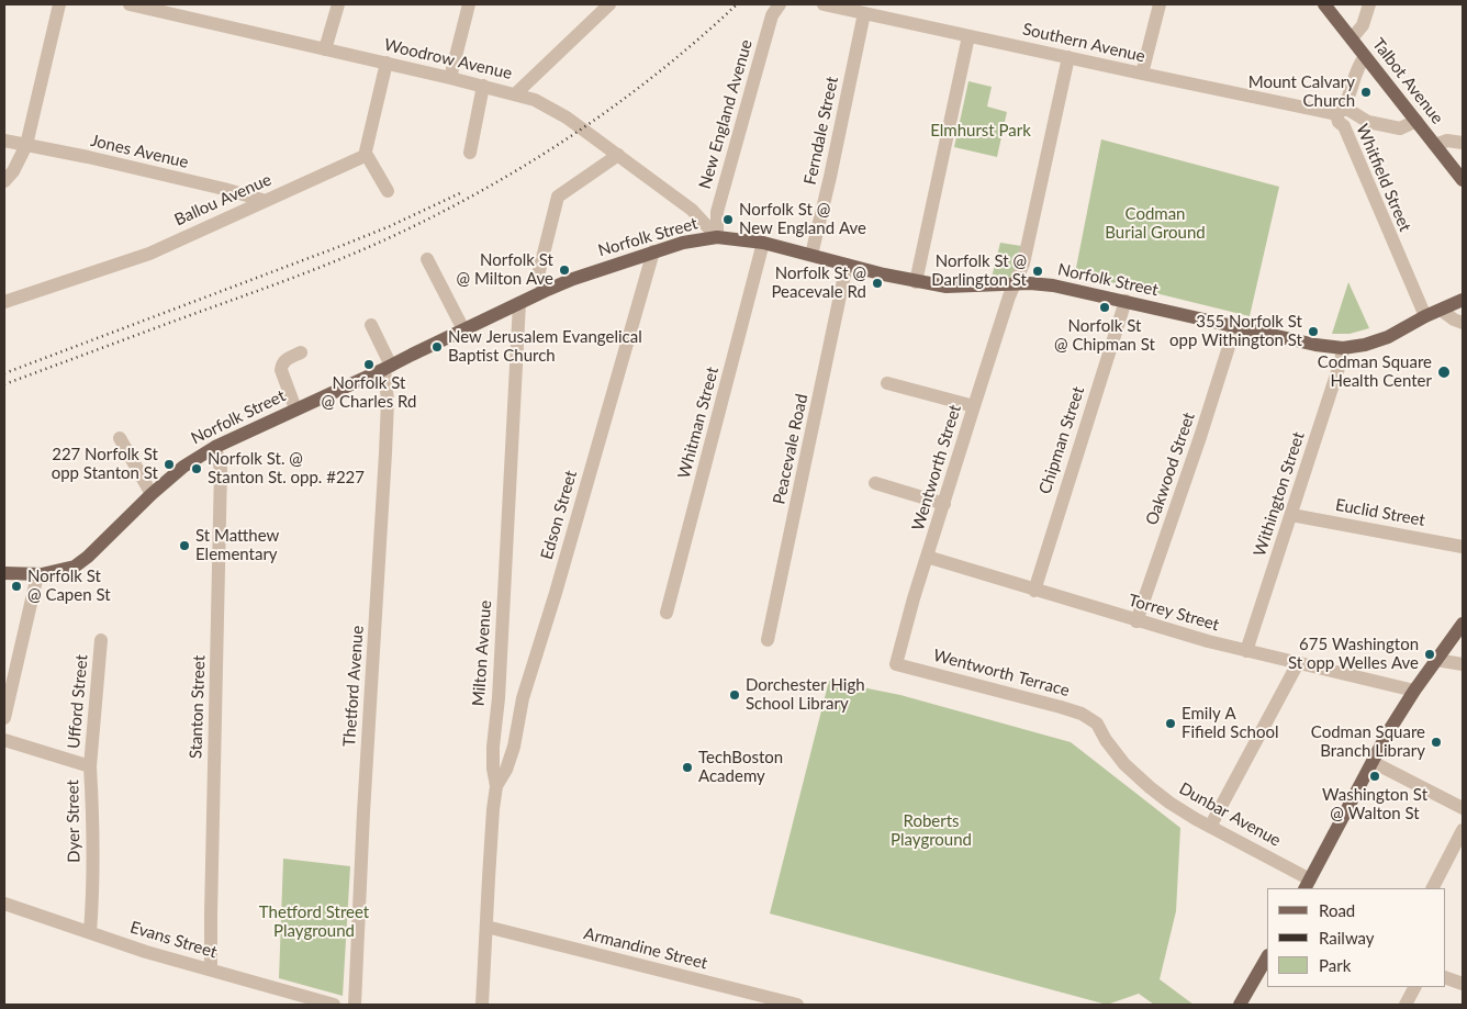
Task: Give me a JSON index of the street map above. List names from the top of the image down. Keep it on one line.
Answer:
{"streets":{"main road":["Talbot Avenue","Norfolk Street"],"street":["Southern Avenue","Woodrow Avenue","New England Avenue","Ferndale Street","Jones Avenue","Whitfield Street","Ballou Avenue","Whitman Street","Chipman Street","Peacevale Road","Wentworth Street","Oakwood Street","Withington Street","Euclid Street","Edson Street","Torrey Street","Milton Avenue","Wentworth Terrace","Thetford Avenue","Ufford Street","Stanton Street","Dunbar Avenue","Dyer Street","Evans Street","Armandine Street"]},"crossings":[["Southern Avenue","Talbot Avenue"],["Southern Avenue","Ferndale Street"],["Southern Avenue","Whitfield Street"],["Southern Avenue","Wentworth Street"],["Woodrow Avenue","New England Avenue"],["Woodrow Avenue","Norfolk Street"],["Talbot Avenue","Whitfield Street"],["New England Avenue","Norfolk Street"],["Ferndale Street","Norfolk Street"],["Jones Avenue","Ballou Avenue"],["Whitfield Street","Norfolk Street"],["Norfolk Street","Whitman Street"],["Norfolk Street","Chipman Street"],["Norfolk Street","Peacevale Road"],["Norfolk Street","Wentworth Street"],["Norfolk Street","Oakwood Street"],["Norfolk Street","Withington Street"],["Norfolk Street","Edson Street"],["Norfolk Street","Milton Avenue"],["Norfolk Street","Thetford Avenue"],["Norfolk Street","Stanton Street"],["Chipman Street","Torrey Street"],["Wentworth Street","Torrey Street"],["Wentworth Street","Wentworth Terrace"],["Oakwood Street","Torrey Street"],["Withington Street","Euclid Street"],["Withington Street","Torrey Street"],["Edson Street","Milton Avenue"],["Milton Avenue","Armandine Street"],["Wentworth Terrace","Dunbar Avenue"],["Ufford Street","Dyer Street"],["Stanton Street","Evans Street"],["Dyer Street","Evans Street"]],"parks":["Elmhurst Park","Codman Burial Ground","Roberts Playground","Thetford Street Playground"],"places":["Mount Calvary Church","Norfolk St @ New England Ave","Norfolk St @ Milton Ave","Norfolk St @ Darlington St","Norfolk St @ Peacevale Rd","Norfolk St @ Chipman St","355 Norfolk St opp Withington St","New Jerusalem Evangelical Baptist Church","Norfolk St @ Charles Rd","Codman Square Health Center","227 Norfolk St opp Stanton St","Norfolk St. @ Stanton St. opp. #227","St Matthew Elementary","Norfolk St @ Capen St","675 Washington St opp Welles Ave","Dorchester High School Library","Emily A Fifield School","Codman Square Branch Library","TechBoston Academy","Washington St @ Walton St"],"legend":["Road","Railway","Park"]}
